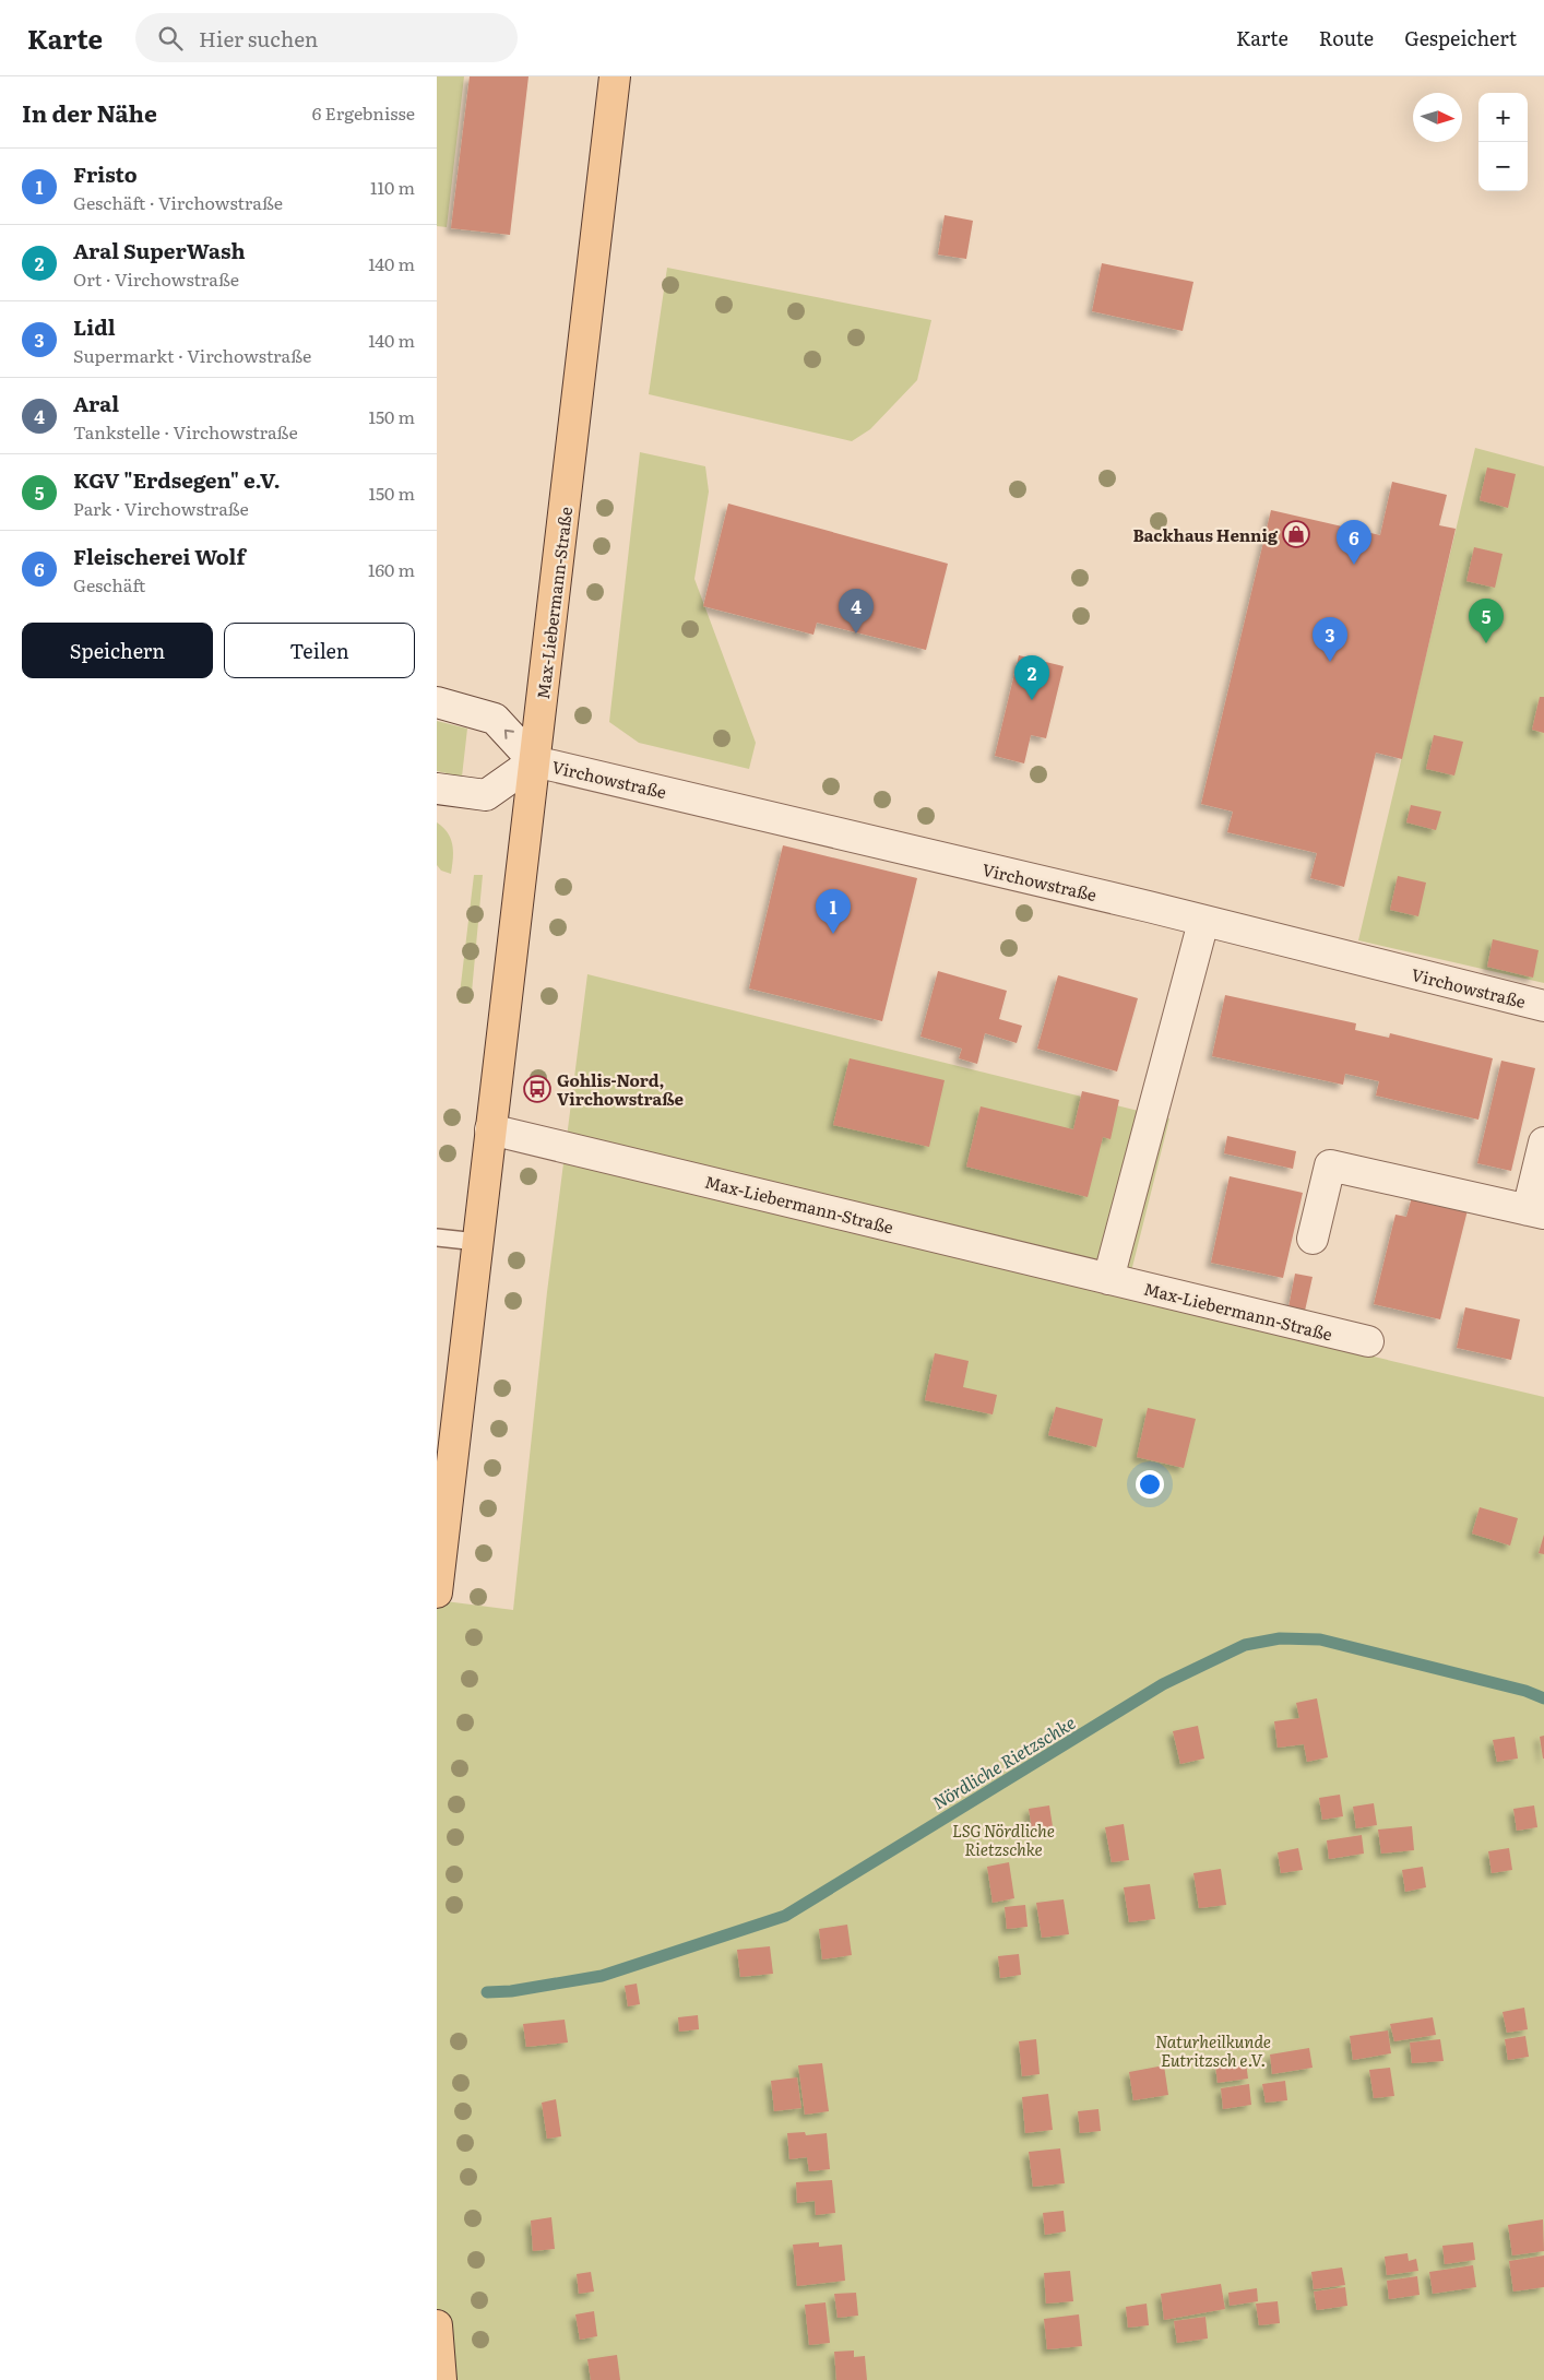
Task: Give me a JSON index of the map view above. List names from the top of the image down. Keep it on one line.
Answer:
{"streets":{"main road":["Max-Liebermann-Straße"],"street":["Virchowstraße"]},"crossings":[["Max-Liebermann-Straße","Virchowstraße"]],"water":["Nördliche Rietzschke"],"parks":["LSG Nördliche Rietzschke","Naturheilkunde Eutritzsch e.V."],"places":{"shop":["Backhaus Hennig"],"bus stop":["Gohlis-Nord, Virchowstraße"]},"north":"right","page":{"header":"Karte","search":"Hier suchen","nav":["Karte","Route","Gespeichert"],"heading":["In der Nähe","6 Ergebnisse"],"map_buttons":["+","−"],"list":[{"mark":"1","name":"Fristo","note":"Geschäft · Virchowstraße","value":"110 m"},{"mark":"2","name":"Aral SuperWash","note":"Ort · Virchowstraße","value":"140 m"},{"mark":"3","name":"Lidl","note":"Supermarkt · Virchowstraße","value":"140 m"},{"mark":"4","name":"Aral","note":"Tankstelle · Virchowstraße","value":"150 m"},{"mark":"5","name":"KGV \"Erdsegen\" e.V.","note":"Park · Virchowstraße","value":"150 m"},{"mark":"6","name":"Fleischerei Wolf","note":"Geschäft","value":"160 m"}],"pins":["6","4","5","3","2","1"],"buttons":["Speichern","Teilen"]}}
